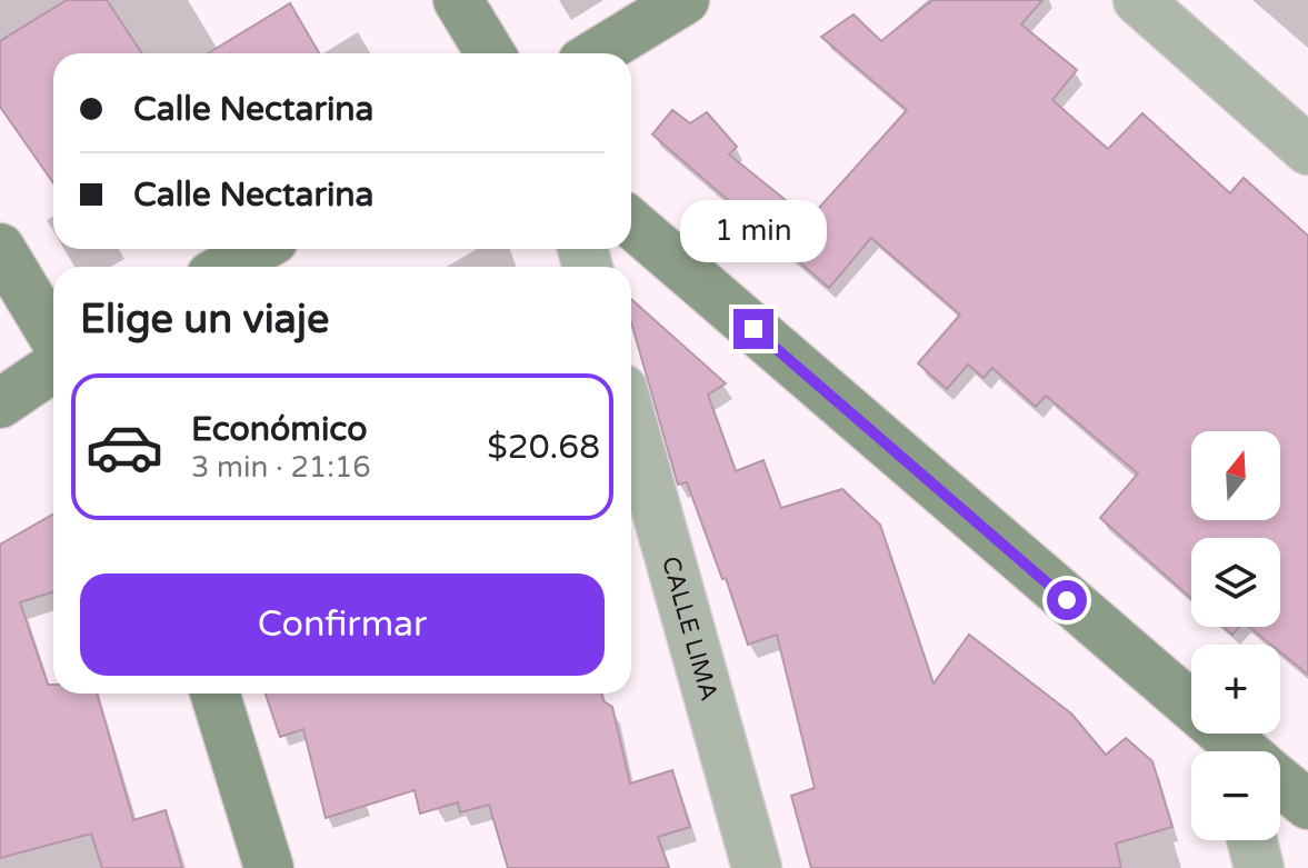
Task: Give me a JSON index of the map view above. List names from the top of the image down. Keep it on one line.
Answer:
{"streets":{"street":["CALLE LIMA"]},"north":"top","page":{"banner":["Calle Nectarina","Calle Nectarina"],"bubble":"1 min","heading":"Elige un viaje","list":[{"name":"Económico","note":"3 min · 21:16","value":"$20.68"}],"map_buttons":["+","−"],"buttons":"Confirmar"}}
